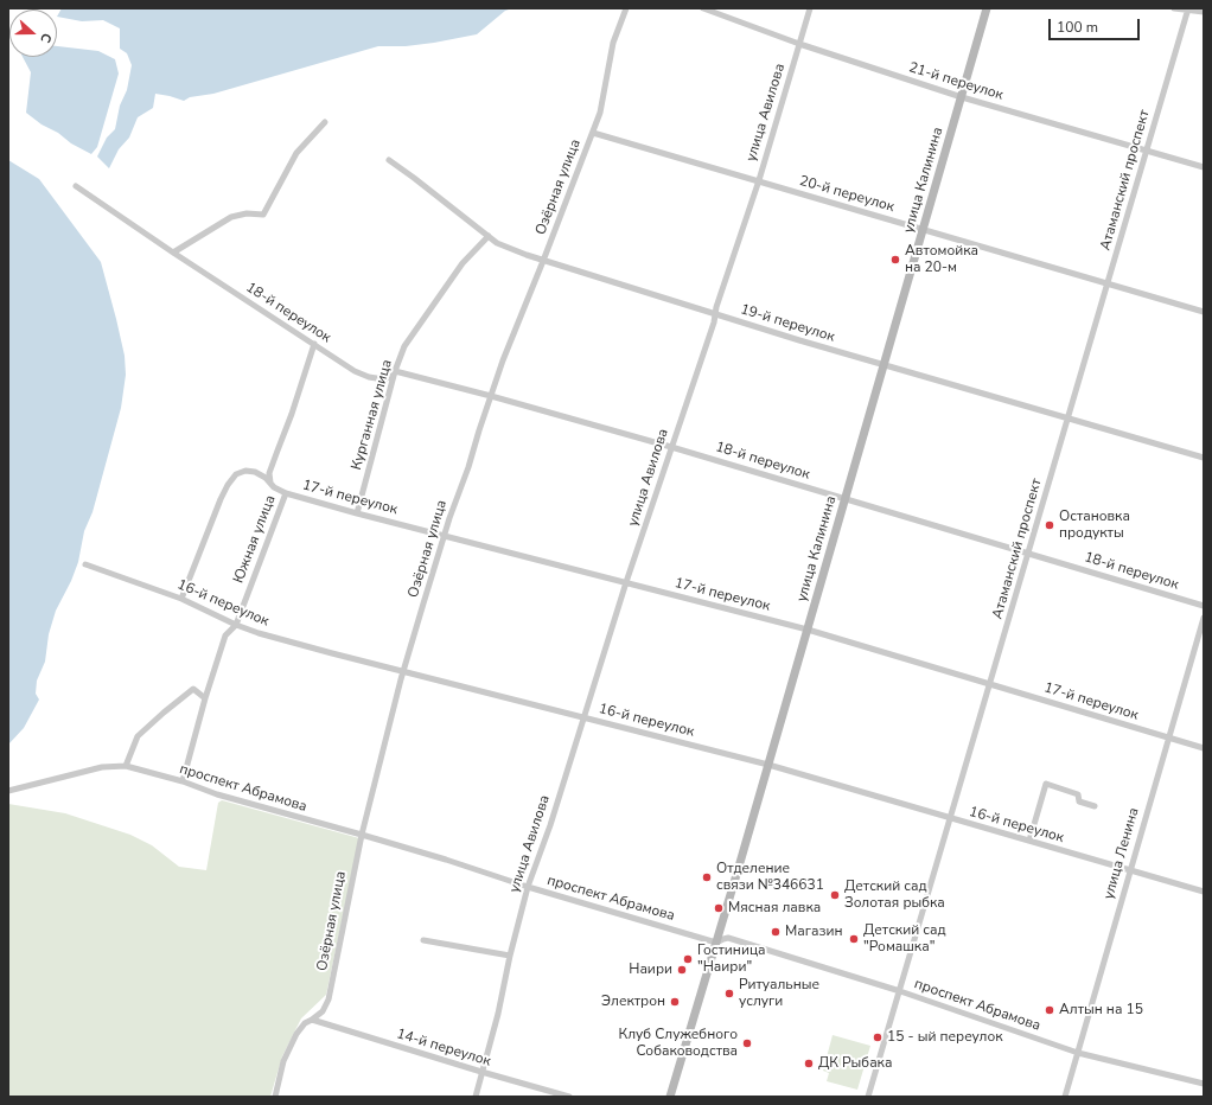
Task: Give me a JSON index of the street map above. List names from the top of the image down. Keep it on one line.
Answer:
{"streets":{"main road":["улица Калинина"],"street":["21-й переулок","улица Авилова","Атаманский проспект","Озёрная улица","20-й переулок","18-й переулок","19-й переулок","Курганная улица","17-й переулок","Южная улица","16-й переулок","проспект Абрамова","улица Ленина","14-й переулок"]},"crossings":[["21-й переулок","улица Авилова"],["21-й переулок","улица Калинина"],["21-й переулок","Атаманский проспект"],["улица Авилова","20-й переулок"],["улица Авилова","18-й переулок"],["улица Авилова","19-й переулок"],["улица Авилова","17-й переулок"],["улица Авилова","16-й переулок"],["улица Авилова","проспект Абрамова"],["улица Авилова","14-й переулок"],["улица Калинина","20-й переулок"],["улица Калинина","18-й переулок"],["улица Калинина","19-й переулок"],["улица Калинина","17-й переулок"],["улица Калинина","16-й переулок"],["улица Калинина","проспект Абрамова"],["Атаманский проспект","20-й переулок"],["Атаманский проспект","18-й переулок"],["Атаманский проспект","19-й переулок"],["Атаманский проспект","17-й переулок"],["Атаманский проспект","16-й переулок"],["Атаманский проспект","проспект Абрамова"],["Озёрная улица","20-й переулок"],["Озёрная улица","18-й переулок"],["Озёрная улица","19-й переулок"],["Озёрная улица","17-й переулок"],["Озёрная улица","16-й переулок"],["Озёрная улица","проспект Абрамова"],["Озёрная улица","14-й переулок"],["18-й переулок","Курганная улица"],["18-й переулок","Южная улица"],["19-й переулок","Курганная улица"],["Курганная улица","17-й переулок"],["17-й переулок","Южная улица"],["17-й переулок","16-й переулок"],["17-й переулок","улица Ленина"],["Южная улица","16-й переулок"],["Южная улица","проспект Абрамова"],["16-й переулок","улица Ленина"],["проспект Абрамова","улица Ленина"]],"places":["Автомойка на 20-м","Остановка продукты","Отделение связи №346631","Детский сад Золотая рыбка","Мясная лавка","Магазин","Детский сад \"Ромашка\"","Гостиница \"Наири\"","Наири","Ритуальные услуги","Электрон","Алтын на 15","15 - ый переулок","Клуб Служебного Собаководства","ДК Рыбака"],"scale_bar":"100 m","north":"right"}
